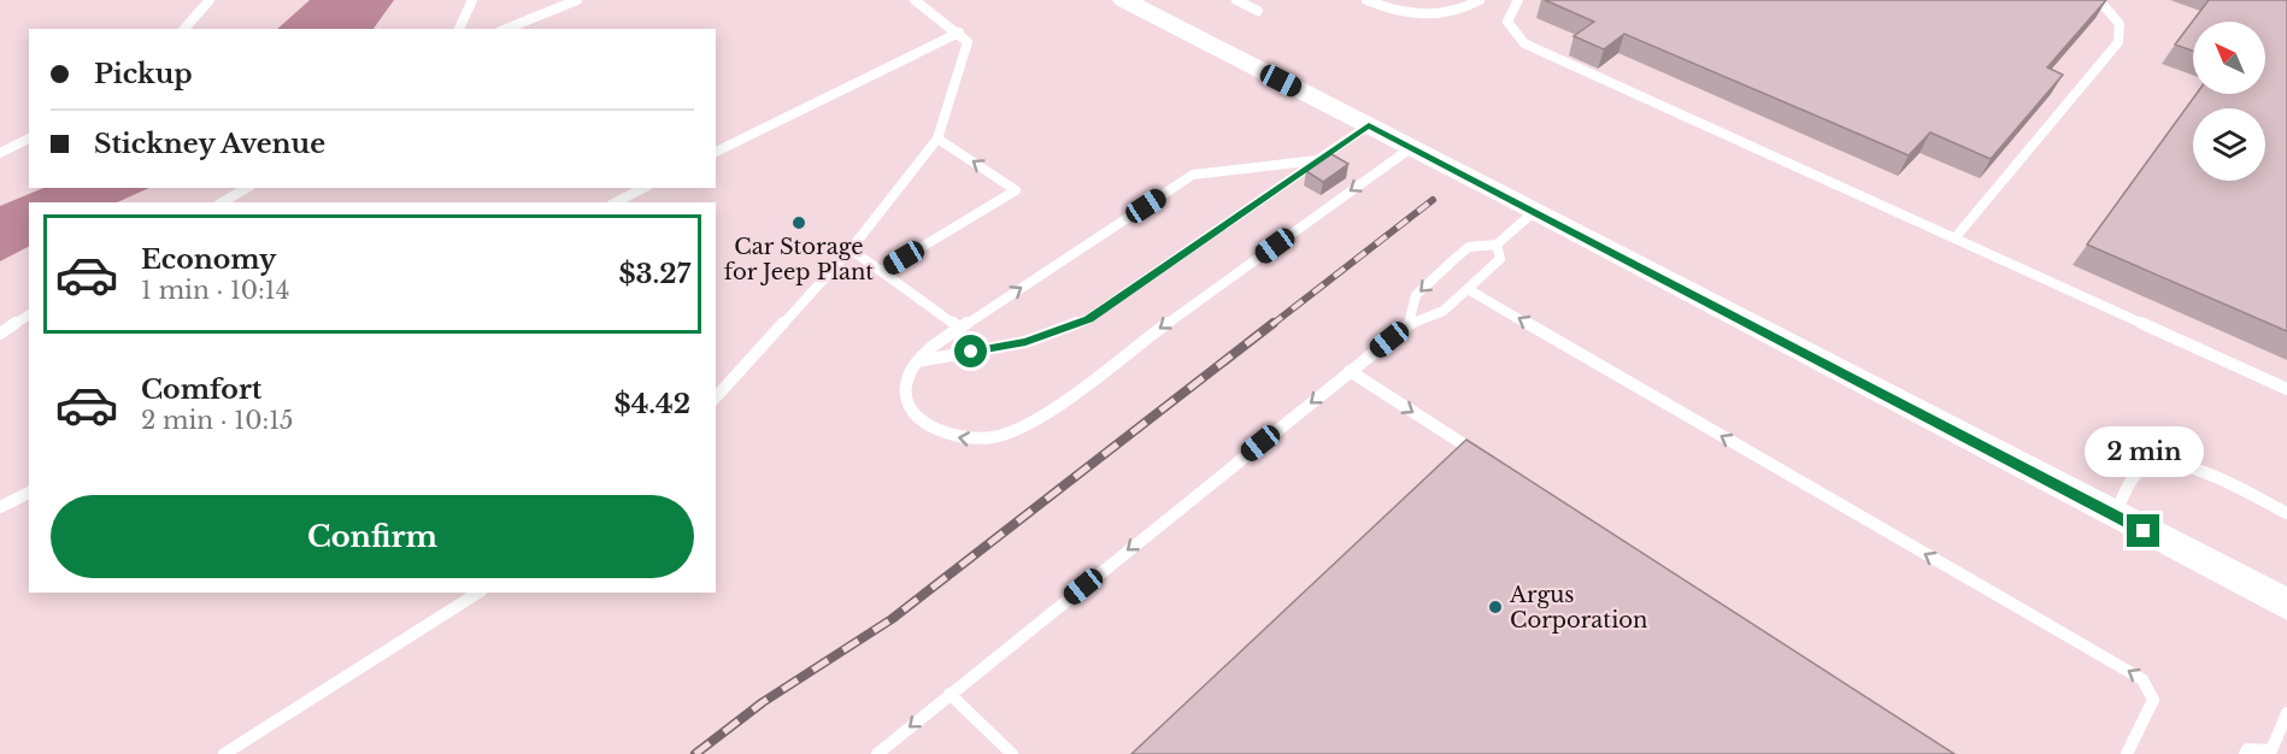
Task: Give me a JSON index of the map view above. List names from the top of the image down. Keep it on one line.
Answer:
{"places":["Car Storage for Jeep Plant","Argus Corporation"],"north":"top left","page":{"banner":["Pickup","Stickney Avenue"],"list":[{"name":"Economy","note":"1 min · 10:14","value":"$3.27"},{"name":"Comfort","note":"2 min · 10:15","value":"$4.42"}],"bubble":"2 min","buttons":"Confirm"}}
